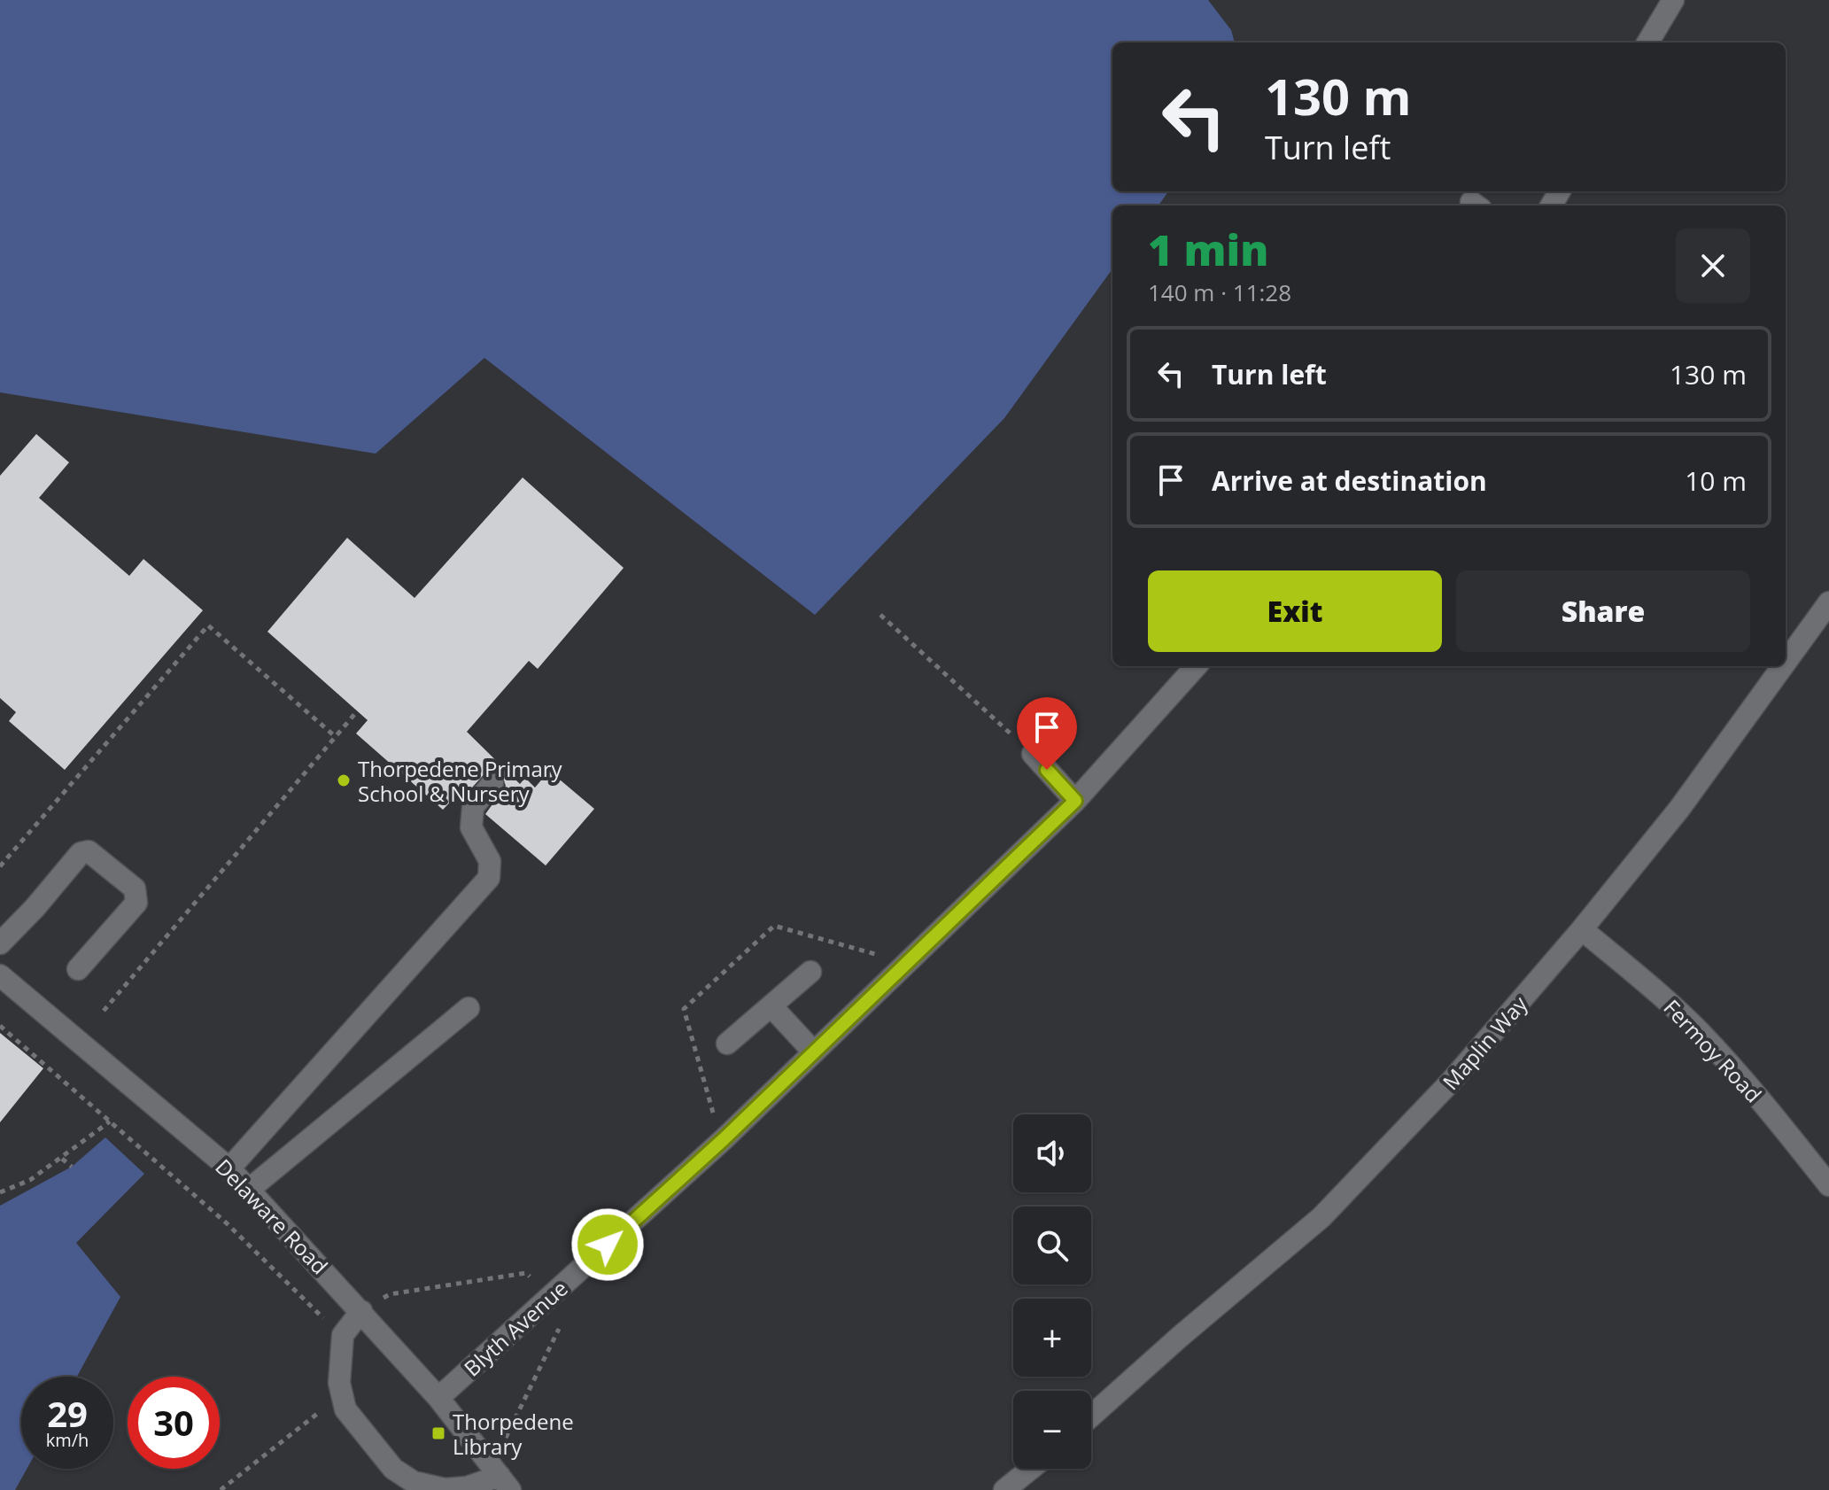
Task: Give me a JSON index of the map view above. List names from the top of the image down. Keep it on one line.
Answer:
{"streets":{"street":["Maplin Way","Fermoy Road","Delaware Road","Blyth Avenue"]},"crossings":[["Maplin Way","Fermoy Road"],["Delaware Road","Blyth Avenue"]],"places":{"other":["Thorpedene Primary School & Nursery"],"transit":["Thorpedene Library"]},"page":{"turn":["130 m","Turn left"],"heading":["1 min","140 m · 11:28"],"list":[{"name":"Turn left","value":"130 m"},{"name":"Arrive at destination","value":"10 m"}],"buttons":["Exit","Share"],"map_buttons":["+","−"],"speed":"29 km/h","limit":"30"}}
